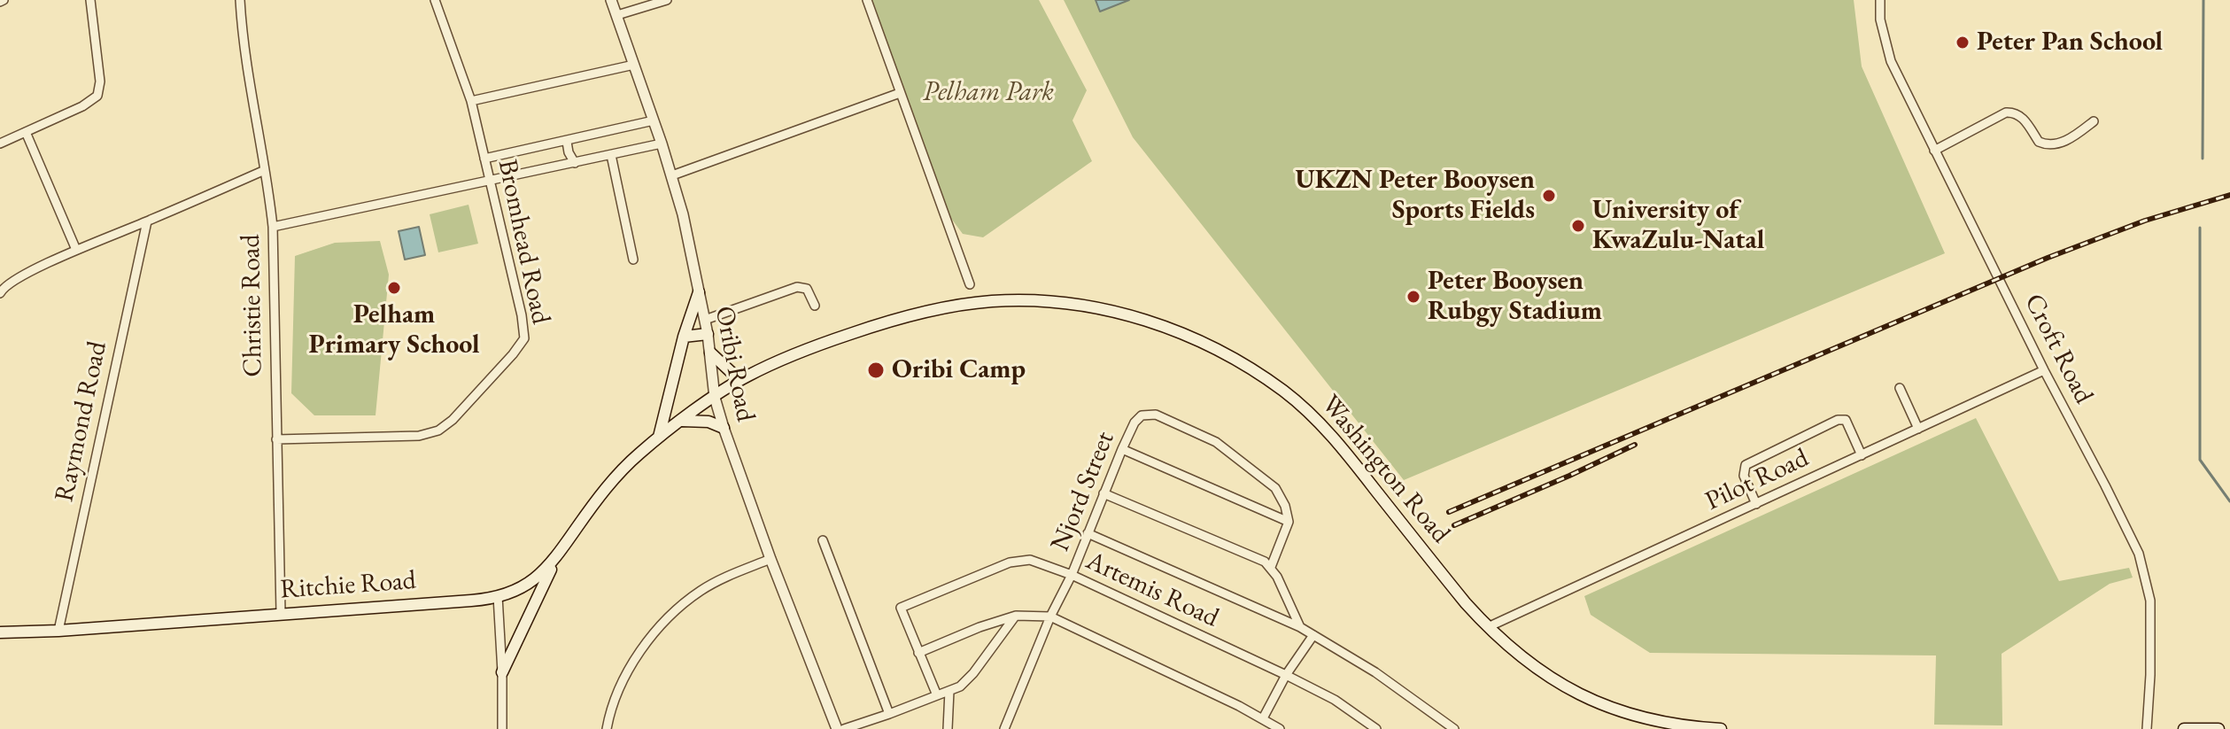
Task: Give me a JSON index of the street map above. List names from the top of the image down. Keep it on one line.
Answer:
{"streets":{"main road":["Washington Road","Ritchie Road"],"street":["Bromhead Road","Christie Road","Croft Road","Oribi Road","Raymond Road","Pilot Road","Njord Street","Artemis Road"]},"crossings":[["Bromhead Road","Christie Road"],["Christie Road","Ritchie Road"],["Croft Road","Pilot Road"],["Oribi Road","Washington Road"],["Raymond Road","Ritchie Road"],["Washington Road","Pilot Road"],["Washington Road","Ritchie Road"],["Njord Street","Artemis Road"]],"parks":["Pelham Park"],"places":["Peter Pan School","UKZN Peter Booysen Sports Fields","University of KwaZulu-Natal","Pelham Primary School","Peter Booysen Rubgy Stadium","Oribi Camp"]}
